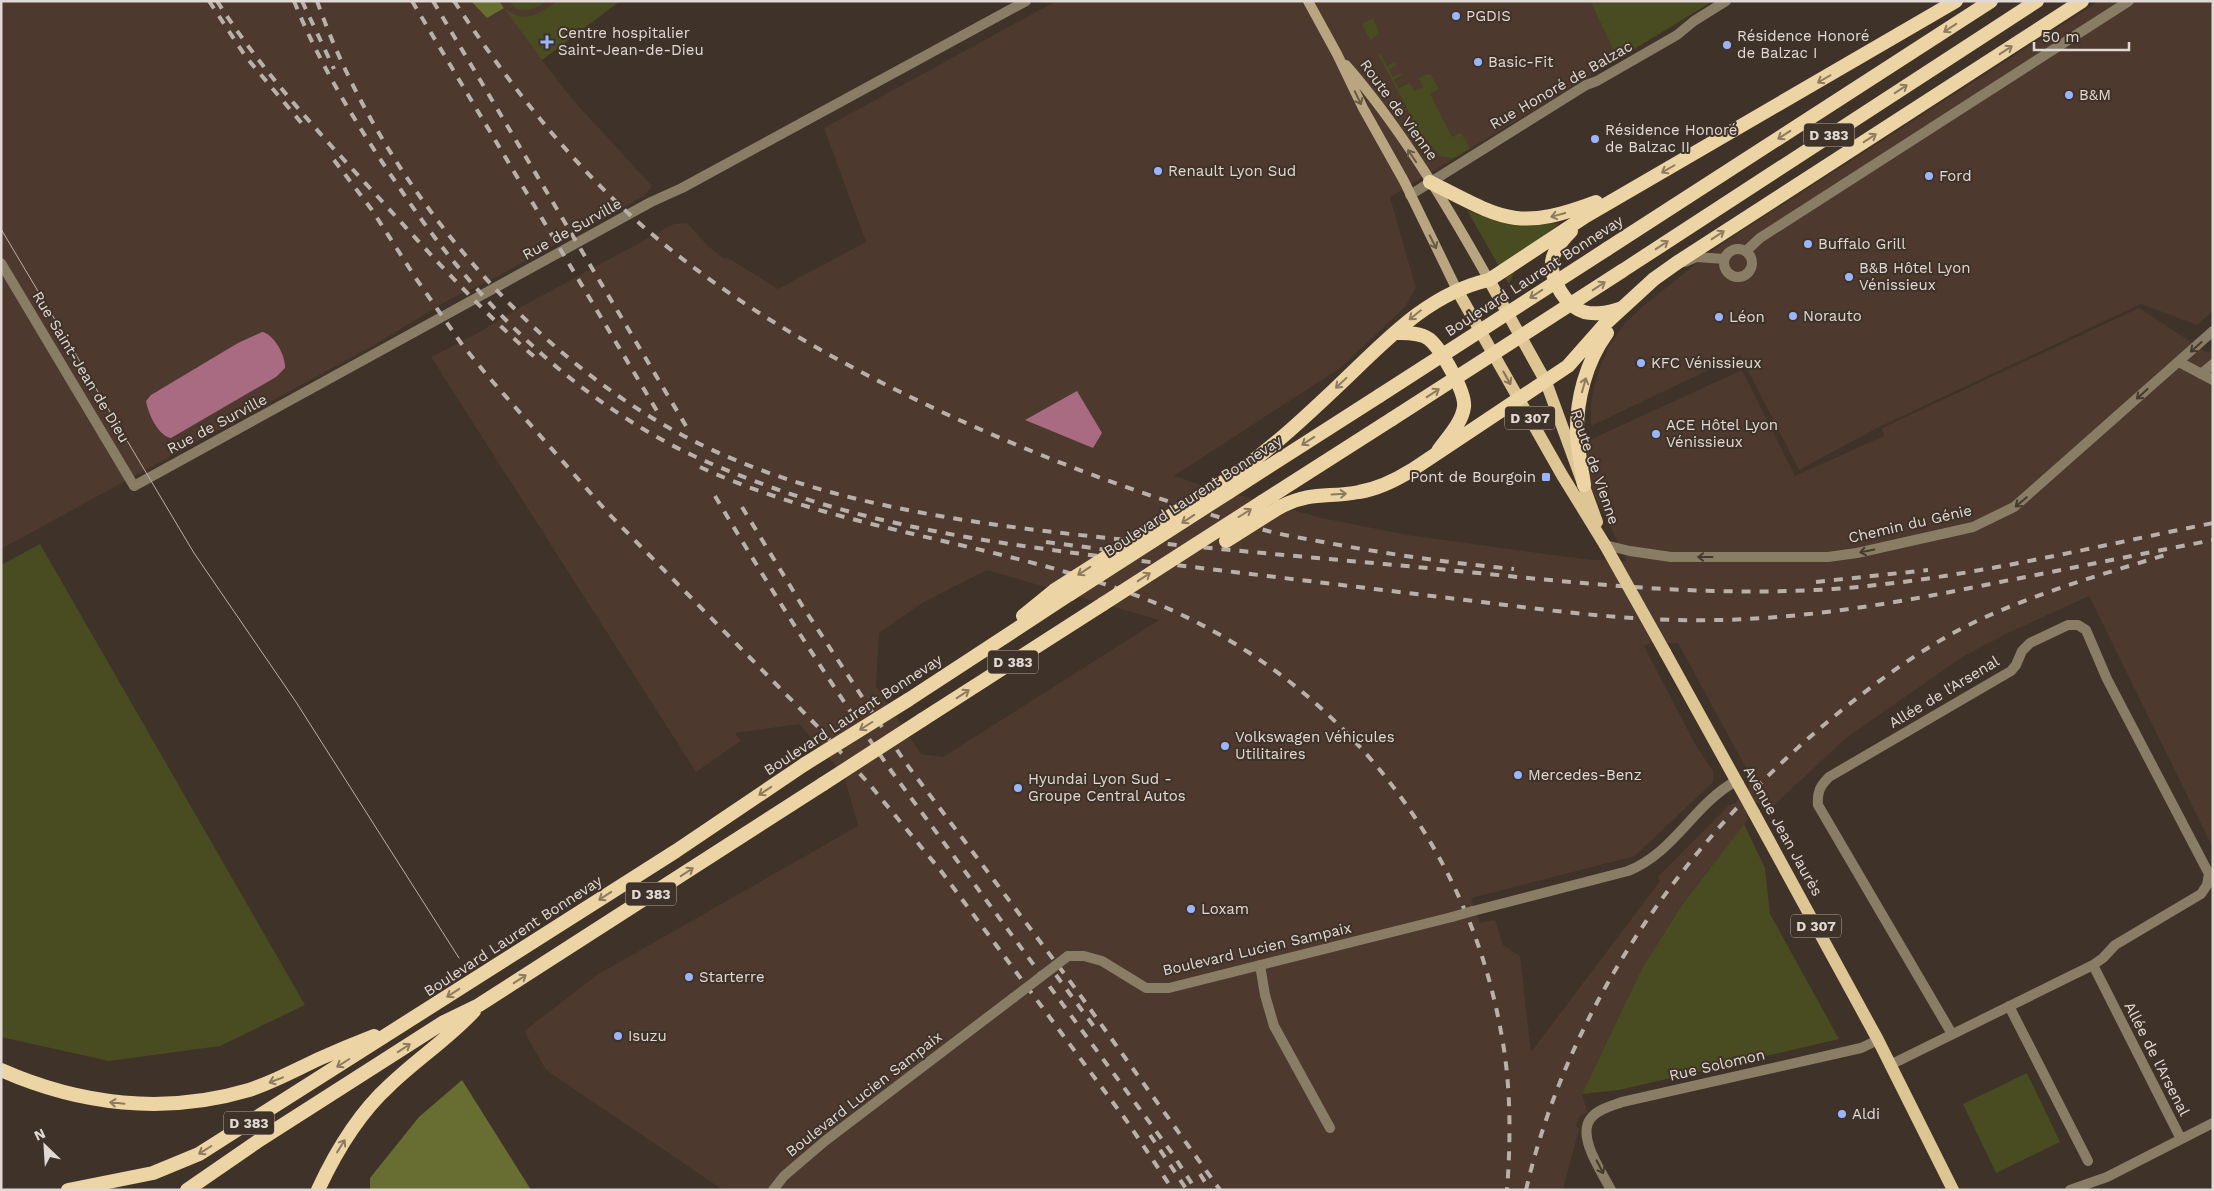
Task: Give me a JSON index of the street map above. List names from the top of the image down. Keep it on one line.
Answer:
{"streets":{"highway":["D 383","Boulevard Laurent Bonnevay"],"main road":["Route de Vienne","D 307","Avenue Jean Jaurès"],"street":["Rue Honoré de Balzac","Rue de Surville","Rue Saint-Jean de Dieu","Chemin du Génie","Allée de l'Arsenal","Boulevard Lucien Sampaix","Rue Solomon"]},"crossings":[["Rue Honoré de Balzac","Route de Vienne"],["Route de Vienne","Chemin du Génie"],["Route de Vienne","Avenue Jean Jaurès"],["D 383","Boulevard Laurent Bonnevay"],["Rue de Surville","Rue Saint-Jean de Dieu"],["Chemin du Génie","Avenue Jean Jaurès"],["Allée de l'Arsenal","Avenue Jean Jaurès"],["Avenue Jean Jaurès","Boulevard Lucien Sampaix"],["Avenue Jean Jaurès","Rue Solomon"]],"one_way":["Chemin du Génie","Rue Solomon"],"places":{"other":["PGDIS","Résidence Honoré de Balzac I","Basic-Fit","B&M","Résidence Honoré de Balzac II","Renault Lyon Sud","Ford","Buffalo Grill","B&B Hôtel Lyon Vénissieux","Norauto","Léon","KFC Vénissieux","ACE Hôtel Lyon Vénissieux","Volkswagen Véhicules Utilitaires","Mercedes-Benz","Hyundai Lyon Sud - Groupe Central Autos","Loxam","Starterre","Isuzu","Aldi"],"health":["Centre hospitalier Saint-Jean-de-Dieu"],"transit":["Pont de Bourgoin"]},"scale_bar":"50 m","north":"top left"}
